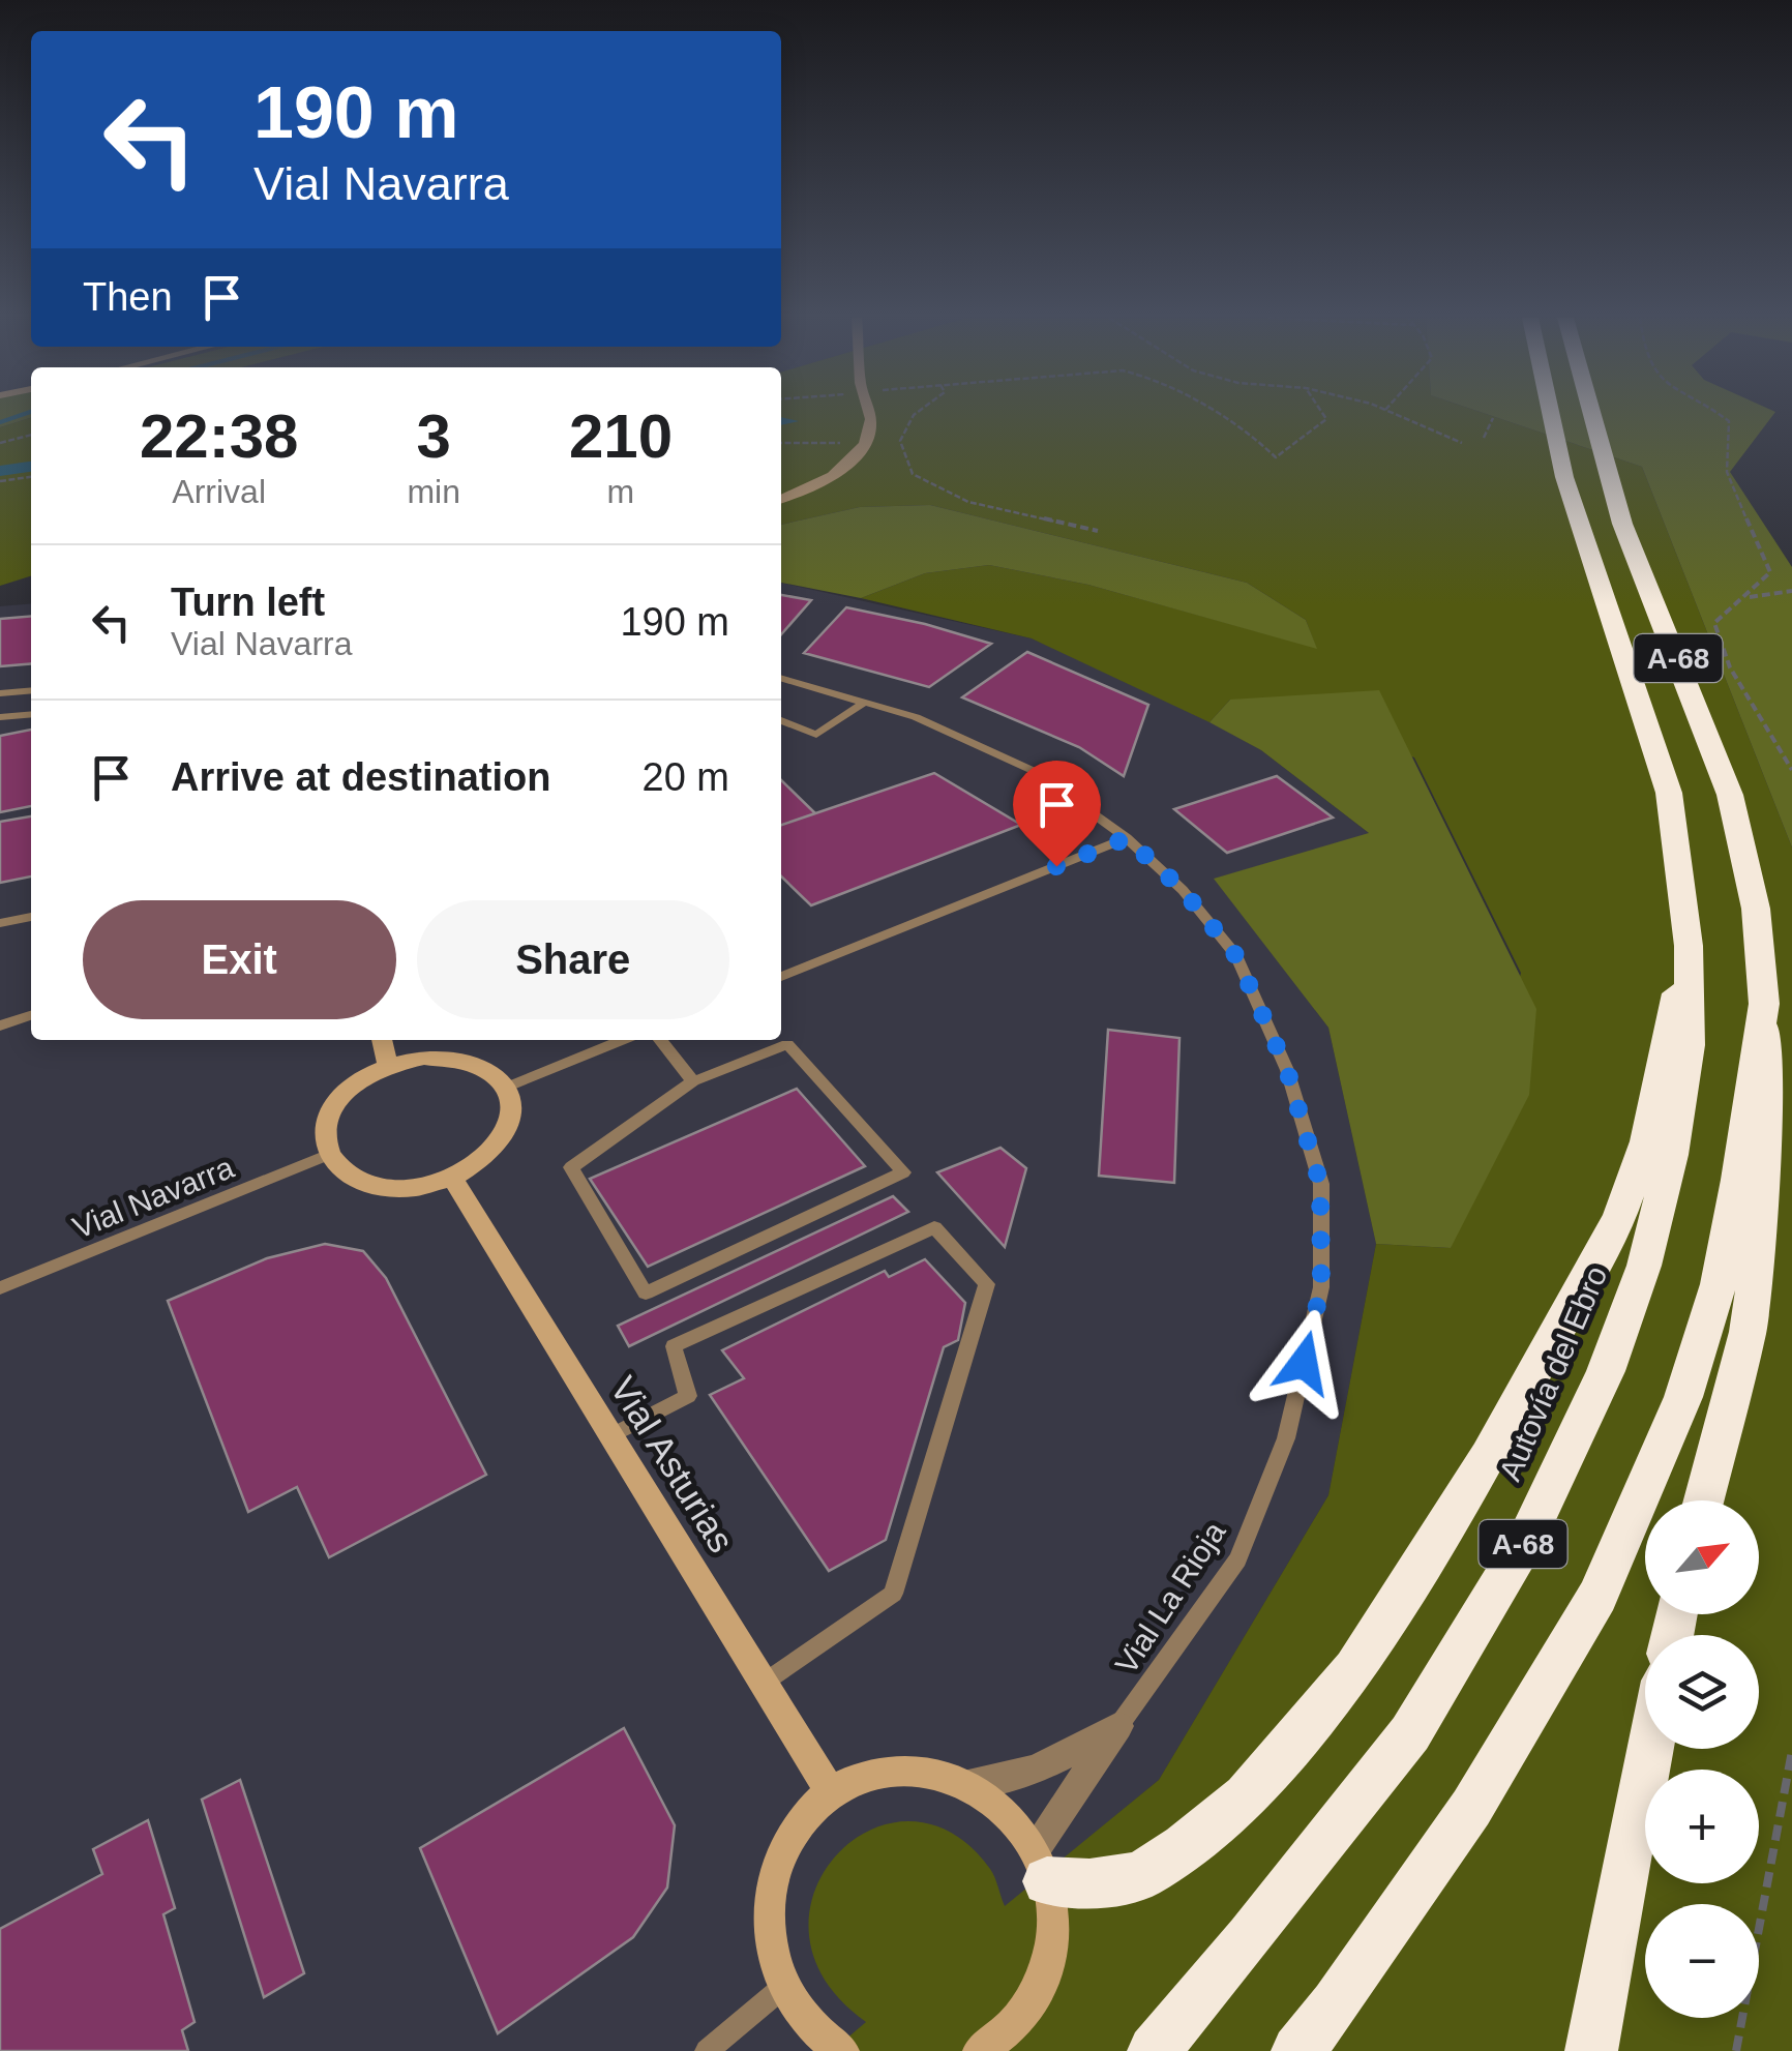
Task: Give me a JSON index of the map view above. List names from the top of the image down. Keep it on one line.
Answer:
{"streets":{"highway":["A-68","Autovía del Ebro"],"street":["Vial Asturias"],"lane":["Vial Navarra","Vial La Rioja"]},"crossings":[["Vial Navarra","Vial Asturias"]],"north":"top right","page":{"turn":["190 m","Vial Navarra"],"then":"Then","eta":["22:38","Arrival","3","min","210","m"],"list":[{"name":"Turn left","note":"Vial Navarra","value":"190 m"},{"name":"Arrive at destination","value":"20 m"}],"buttons":["Exit","Share"],"map_buttons":["+","−"]}}
